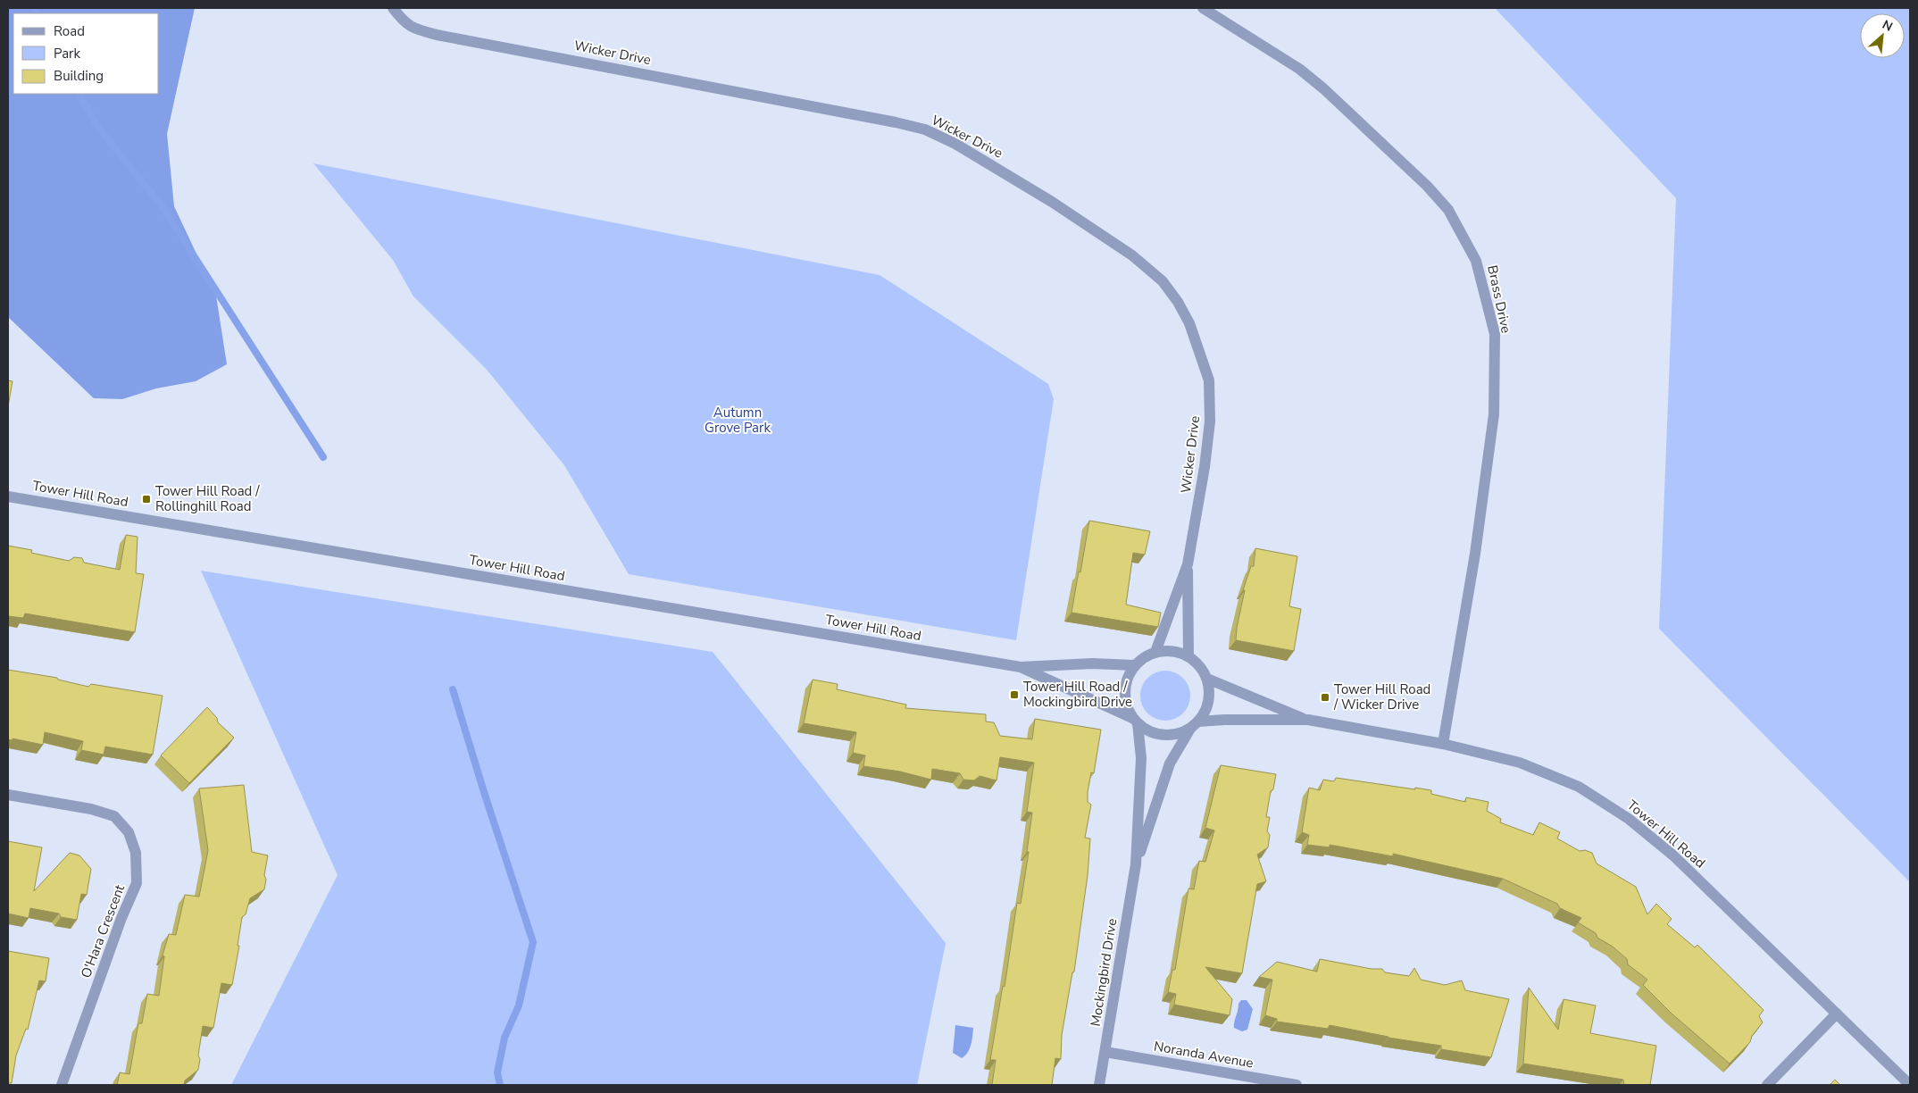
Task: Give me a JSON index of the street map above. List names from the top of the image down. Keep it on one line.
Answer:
{"streets":{"street":["Wicker Drive","Brass Drive","Tower Hill Road","O'Hara Crescent","Mockingbird Drive","Noranda Avenue"]},"crossings":[["Wicker Drive","Tower Hill Road"],["Wicker Drive","Mockingbird Drive"],["Brass Drive","Tower Hill Road"],["Tower Hill Road","Mockingbird Drive"],["Mockingbird Drive","Noranda Avenue"]],"parks":["Autumn Grove Park"],"places":{"transit":["Tower Hill Road / Rollinghill Road","Tower Hill Road / Mockingbird Drive","Tower Hill Road / Wicker Drive"]},"legend":["Road","Park","Building"],"north":"top right"}
